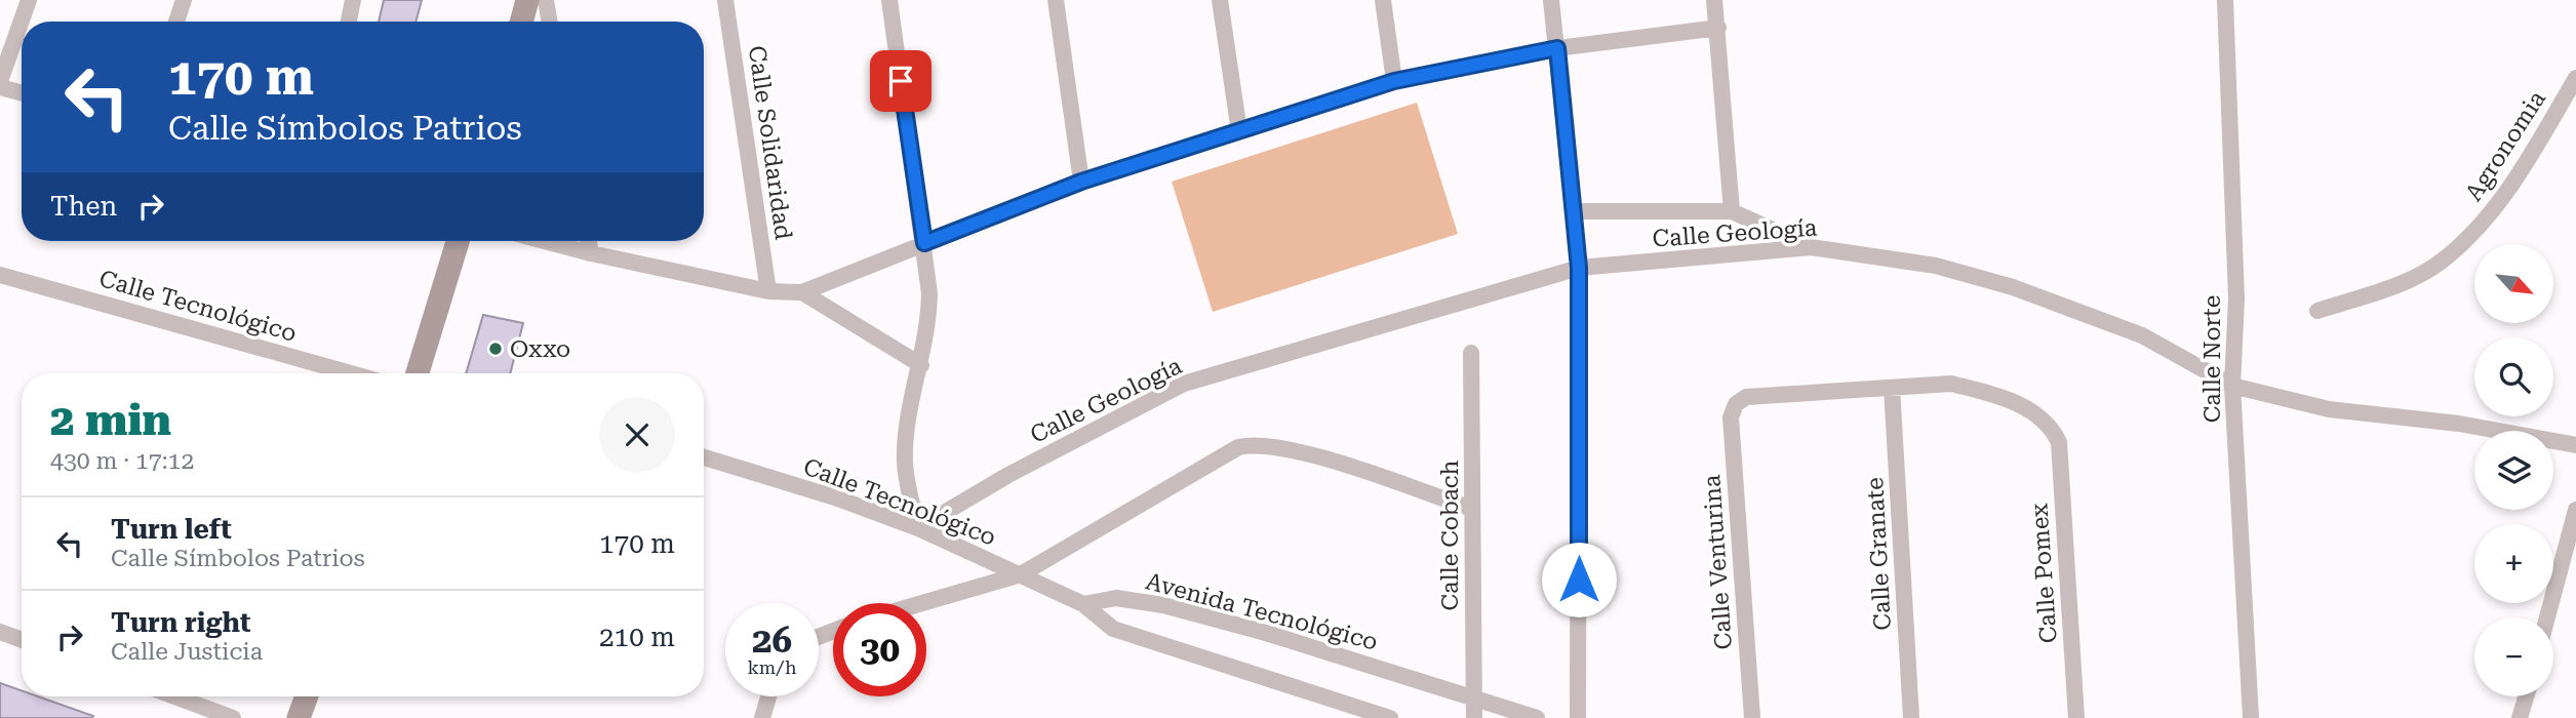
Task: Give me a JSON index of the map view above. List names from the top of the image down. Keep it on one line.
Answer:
{"streets":{"street":["Calle Solidaridad","Agronomia","Calle Geología","Calle Tecnológico","Calle Norte","Calle Cobach","Calle Granate","Calle Venturina","Calle Pomex","Avenida Tecnológico"]},"crossings":[["Calle Geología","Calle Tecnológico"],["Calle Geología","Calle Norte"],["Calle Tecnológico","Avenida Tecnológico"],["Calle Cobach","Avenida Tecnológico"],["Calle Granate","Calle Venturina"],["Calle Granate","Calle Pomex"],["Calle Venturina","Calle Pomex"]],"places":["Oxxo"],"north":"bottom right","page":{"turn":["170 m","Calle Símbolos Patrios"],"then":"Then","map_buttons":["+","−"],"heading":["2 min","430 m · 17:12"],"list":[{"name":"Turn left","note":"Calle Símbolos Patrios","value":"170 m"},{"name":"Turn right","note":"Calle Justicia","value":"210 m"}],"speed":"26 km/h","limit":"30"}}
